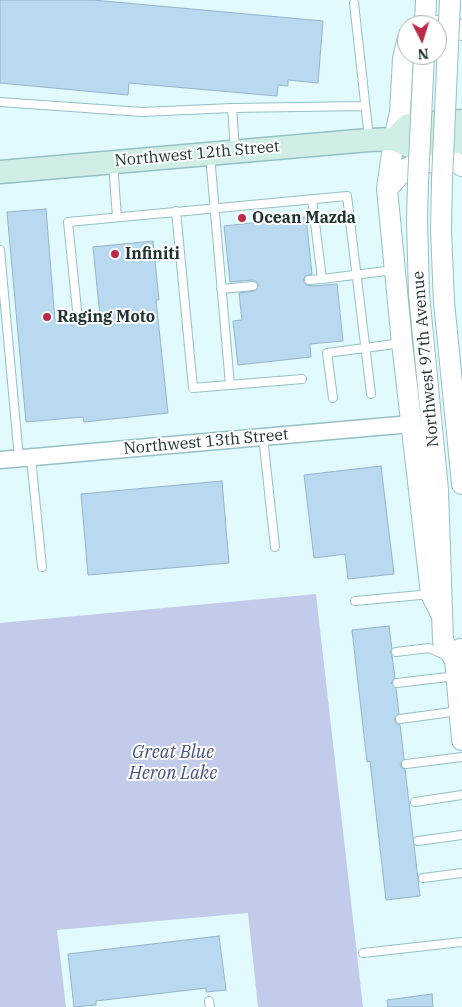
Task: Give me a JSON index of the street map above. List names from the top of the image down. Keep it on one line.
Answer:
{"streets":{"main road":["Northwest 12th Street"],"street":["Northwest 97th Avenue","Northwest 13th Street"]},"water":["Great Blue Heron Lake"],"places":["Ocean Mazda","Infiniti","Raging Moto"],"north":"bottom"}
